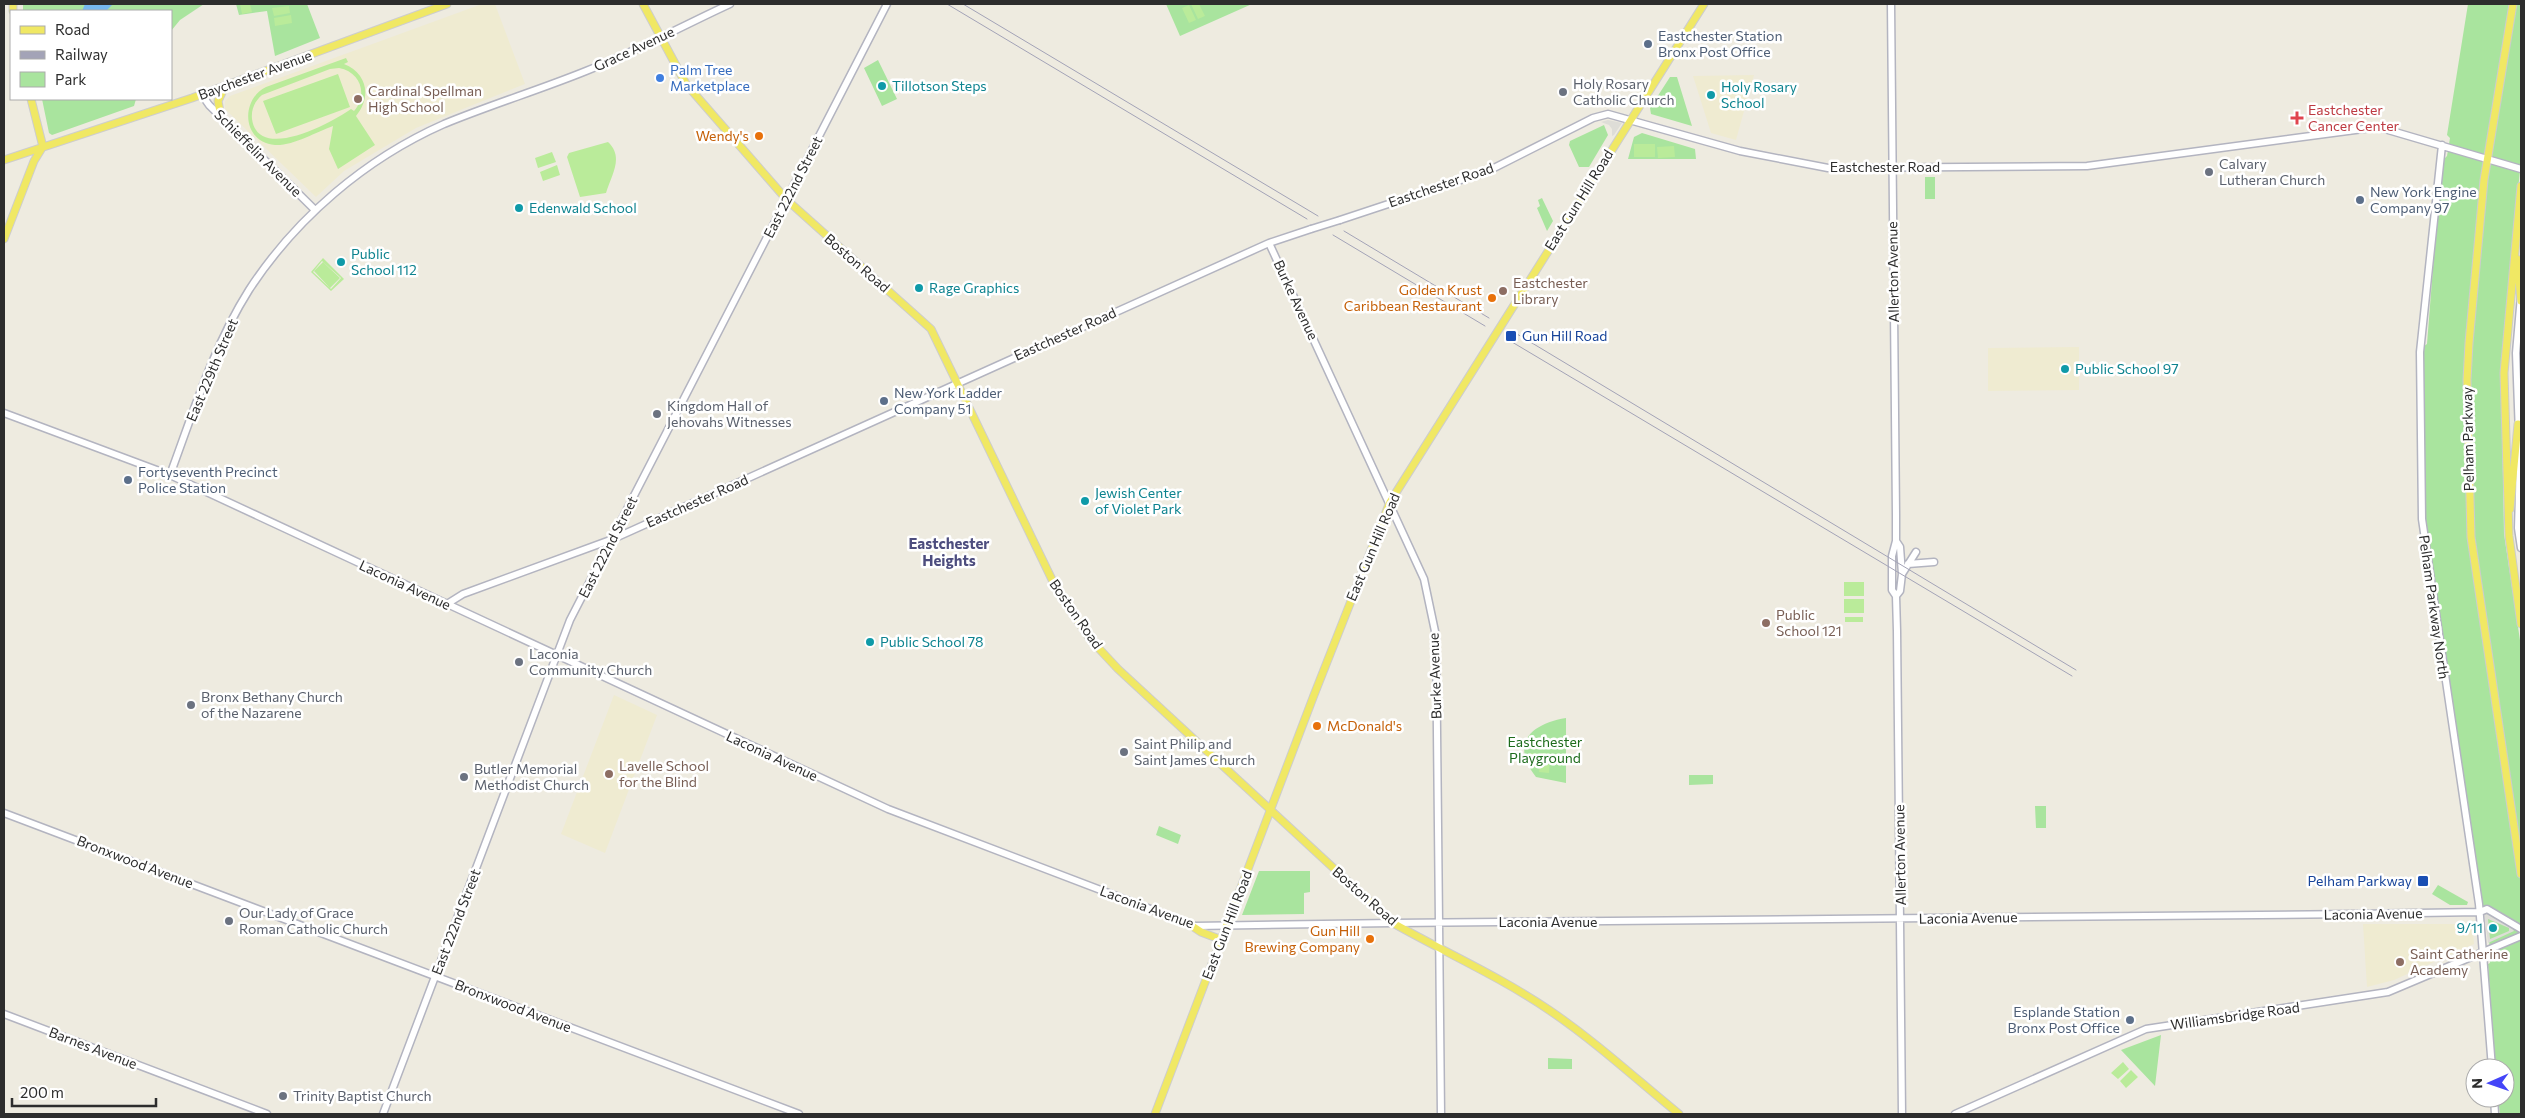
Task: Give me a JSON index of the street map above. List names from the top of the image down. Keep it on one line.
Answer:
{"streets":{"main road":["Baychester Avenue","East Gun Hill Road","Boston Road","Pelham Parkway"],"street":["Grace Avenue","Schieffelin Avenue","Eastchester Road","East 222nd Street","Allerton Avenue","Burke Avenue","East 229th Street","Laconia Avenue","Pelham Parkway North","Bronxwood Avenue","Williamsbridge Road","Barnes Avenue"]},"crossings":[["Grace Avenue","Boston Road"],["Grace Avenue","East 229th Street"],["Baychester Avenue","Schieffelin Avenue"],["Schieffelin Avenue","East 229th Street"],["Eastchester Road","East 222nd Street"],["Eastchester Road","East Gun Hill Road"],["Eastchester Road","Boston Road"],["Eastchester Road","Allerton Avenue"],["Eastchester Road","Burke Avenue"],["Eastchester Road","Pelham Parkway"],["Eastchester Road","Laconia Avenue"],["Eastchester Road","Pelham Parkway North"],["East 222nd Street","Boston Road"],["East 222nd Street","Laconia Avenue"],["East 222nd Street","Bronxwood Avenue"],["East Gun Hill Road","Boston Road"],["East Gun Hill Road","Burke Avenue"],["East Gun Hill Road","Laconia Avenue"],["Boston Road","Burke Avenue"],["Boston Road","Laconia Avenue"],["Allerton Avenue","Laconia Avenue"],["Burke Avenue","Laconia Avenue"],["East 229th Street","Laconia Avenue"],["Laconia Avenue","Pelham Parkway North"],["Pelham Parkway North","Williamsbridge Road"]],"districts":["Eastchester Heights"],"parks":["Eastchester Playground"],"places":{"other":["Eastchester Station Bronx Post Office","Palm Tree Marketplace","Tillotson Steps","Holy Rosary Catholic Church","Holy Rosary School","Cardinal Spellman High School","Wendy's","Calvary Lutheran Church","New York Engine Company 97","Edenwald School","Public School 112","Rage Graphics","Eastchester Library","Golden Krust Caribbean Restaurant","Public School 97","New York Ladder Company 51","Kingdom Hall of Jehovahs Witnesses","Fortyseventh Precinct Police Station","Jewish Center of Violet Park","Public School 121","Public School 78","Laconia Community Church","Bronx Bethany Church of the Nazarene","McDonald's","Saint Philip and Saint James Church","Lavelle School for the Blind","Butler Memorial Methodist Church","Our Lady of Grace Roman Catholic Church","9/11","Gun Hill Brewing Company","Saint Catherine Academy","Esplande Station Bronx Post Office","Trinity Baptist Church"],"health":["Eastchester Cancer Center"],"transit":["Gun Hill Road","Pelham Parkway"]},"legend":["Road","Railway","Park"],"scale_bar":"200 m","north":"left"}
